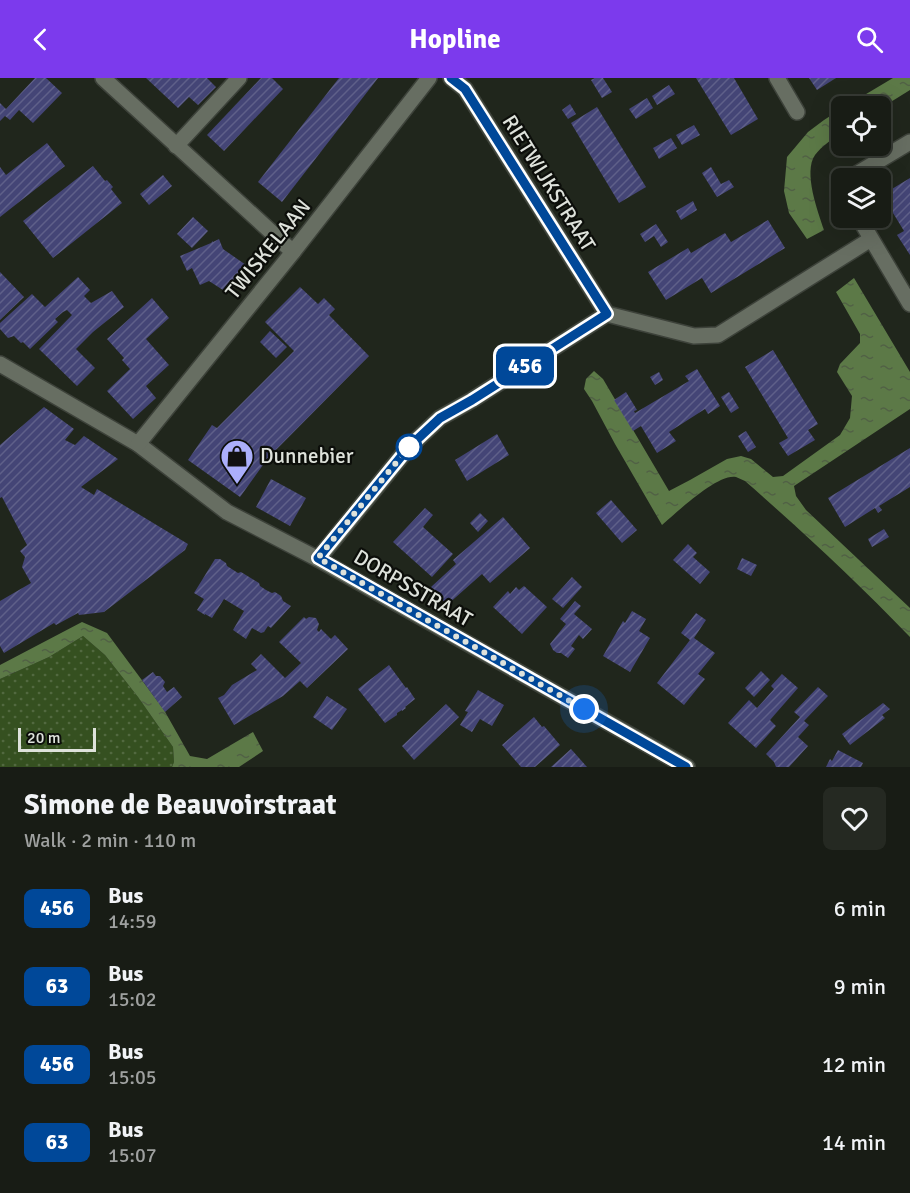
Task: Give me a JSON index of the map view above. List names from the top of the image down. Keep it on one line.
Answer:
{"streets":{"street":["RIETWIJKSTRAAT","TWISKELAAN","DORPSSTRAAT"]},"crossings":[["TWISKELAAN","DORPSSTRAAT"]],"places":{"shop":["Dunnebier"]},"lines":["bus line 456"],"scale_bar":"20 m","page":{"header":"Hopline","on_map":"456","scale":"20 m","heading":["Simone de Beauvoirstraat","Walk · 2 min · 110 m"],"list":[{"mark":"456","name":"Bus","note":"14:59","value":"6 min"},{"mark":"63","name":"Bus","note":"15:02","value":"9 min"},{"mark":"456","name":"Bus","note":"15:05","value":"12 min"},{"mark":"63","name":"Bus","note":"15:07","value":"14 min"}]}}
